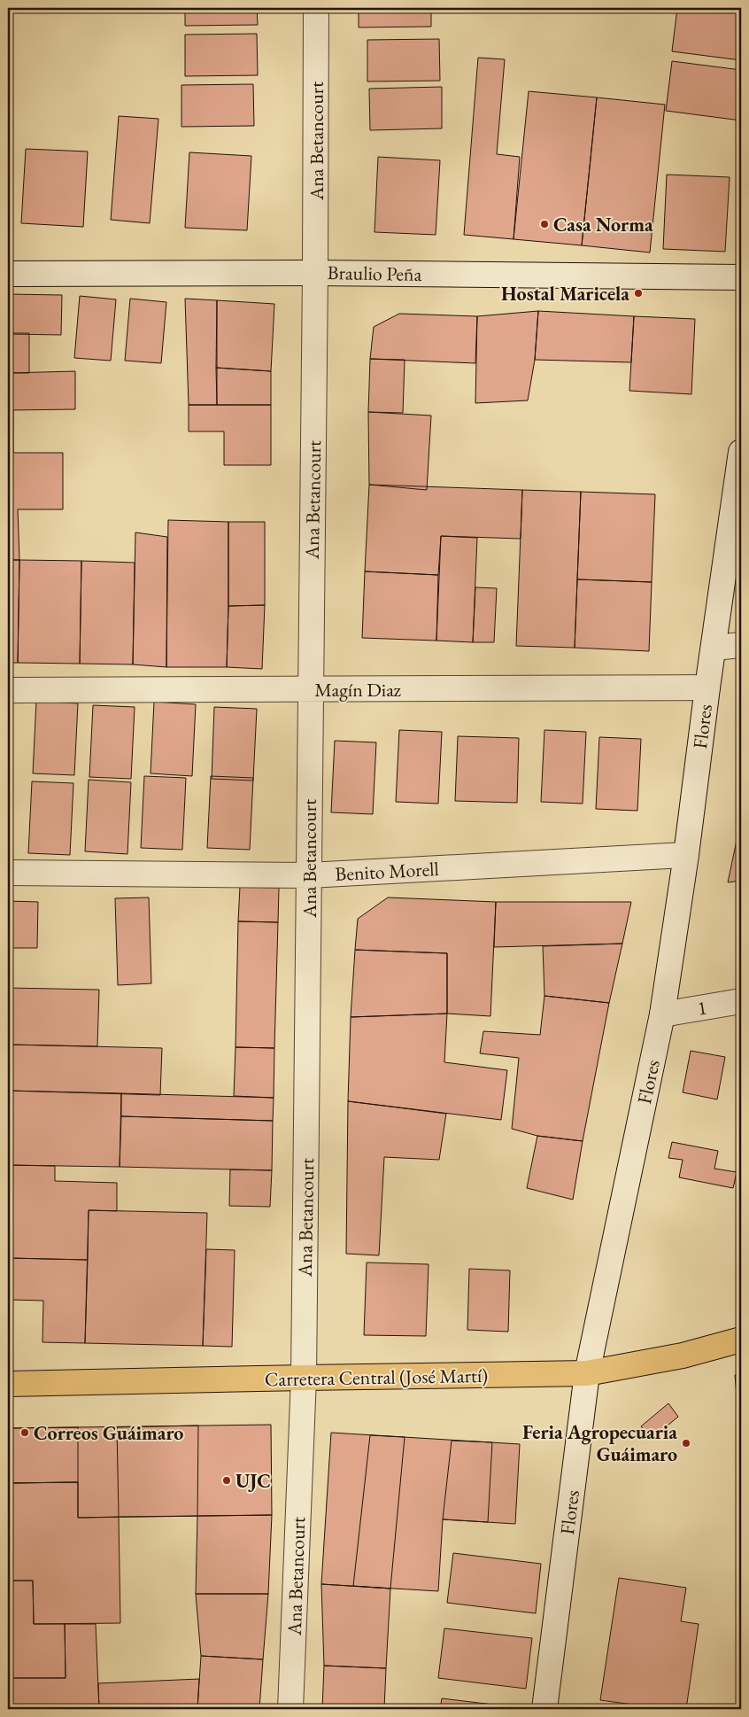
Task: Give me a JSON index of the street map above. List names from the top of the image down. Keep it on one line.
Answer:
{"streets":{"highway":["Carretera Central (José Martí)"],"street":["Ana Betancourt","Braulio Peña","Magín Diaz","Flores","Benito Morell","1"]},"crossings":[["Ana Betancourt","Braulio Peña"],["Ana Betancourt","Magín Diaz"],["Ana Betancourt","Benito Morell"],["Ana Betancourt","Carretera Central (José Martí)"],["Magín Diaz","Flores"],["Flores","Benito Morell"],["Flores","1"],["Flores","Carretera Central (José Martí)"]],"places":["Casa Norma","Hostal Maricela","Correos Guáimaro","Feria Agropecuaria Guáimaro","UJC"]}
